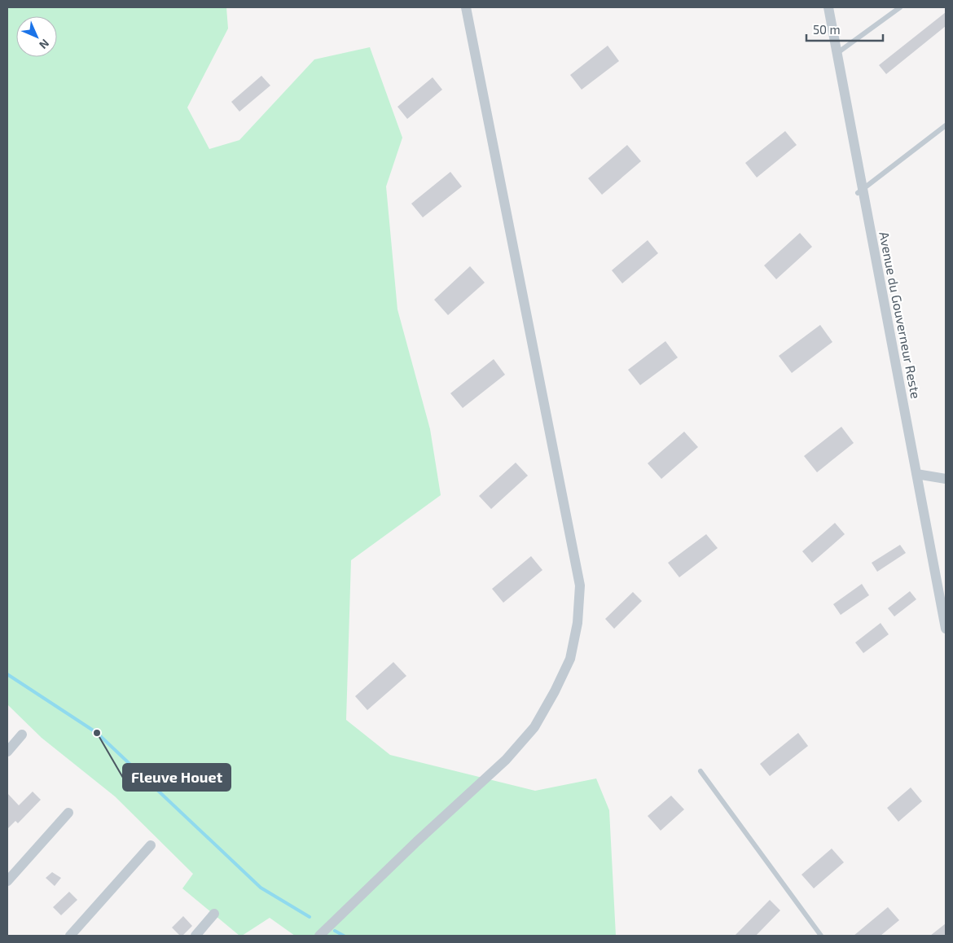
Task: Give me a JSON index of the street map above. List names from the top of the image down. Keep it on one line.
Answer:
{"streets":{"street":["Avenue du Gouverneur Reste"]},"places":["Fleuve Houet"],"scale_bar":"50 m","north":"bottom right"}
